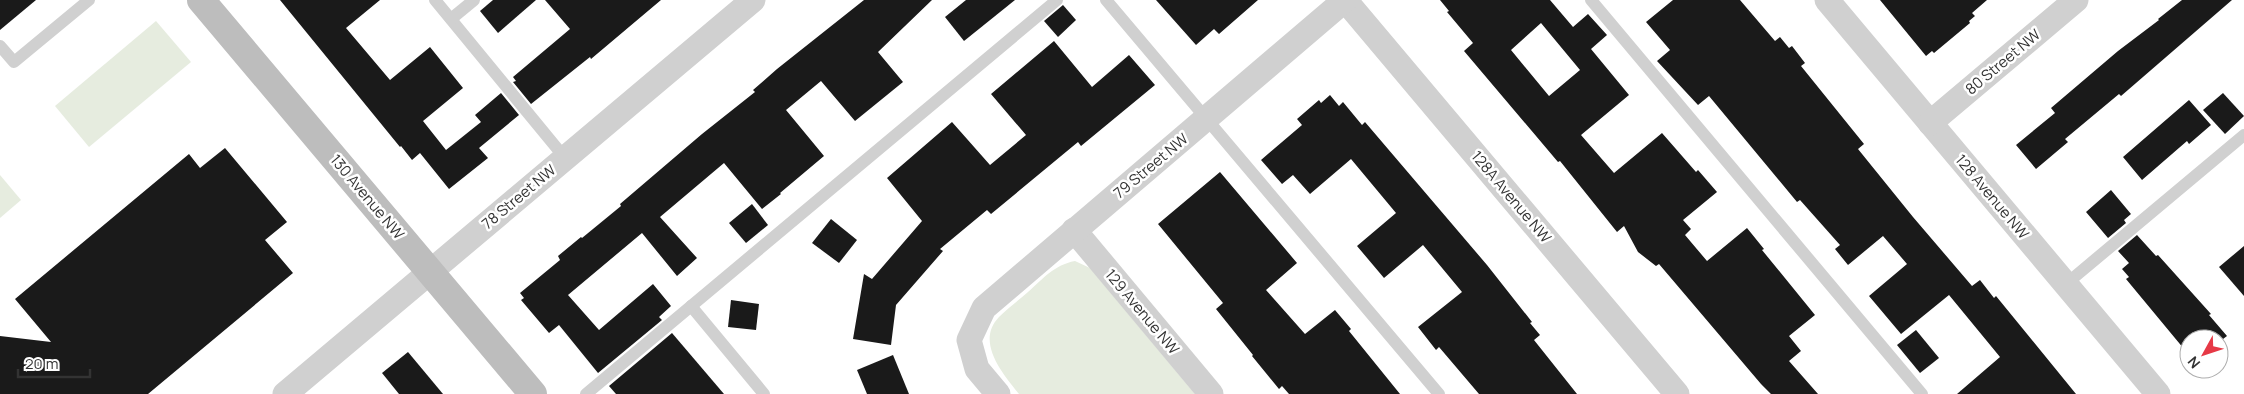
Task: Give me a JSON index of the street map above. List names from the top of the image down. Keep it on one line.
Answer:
{"streets":{"street":["80 Street NW","79 Street NW","130 Avenue NW","78 Street NW","128A Avenue NW","128 Avenue NW","129 Avenue NW"]},"crossings":[["80 Street NW","128 Avenue NW"],["79 Street NW","128A Avenue NW"],["79 Street NW","129 Avenue NW"],["130 Avenue NW","78 Street NW"]],"scale_bar":"20 m","north":"bottom left"}
